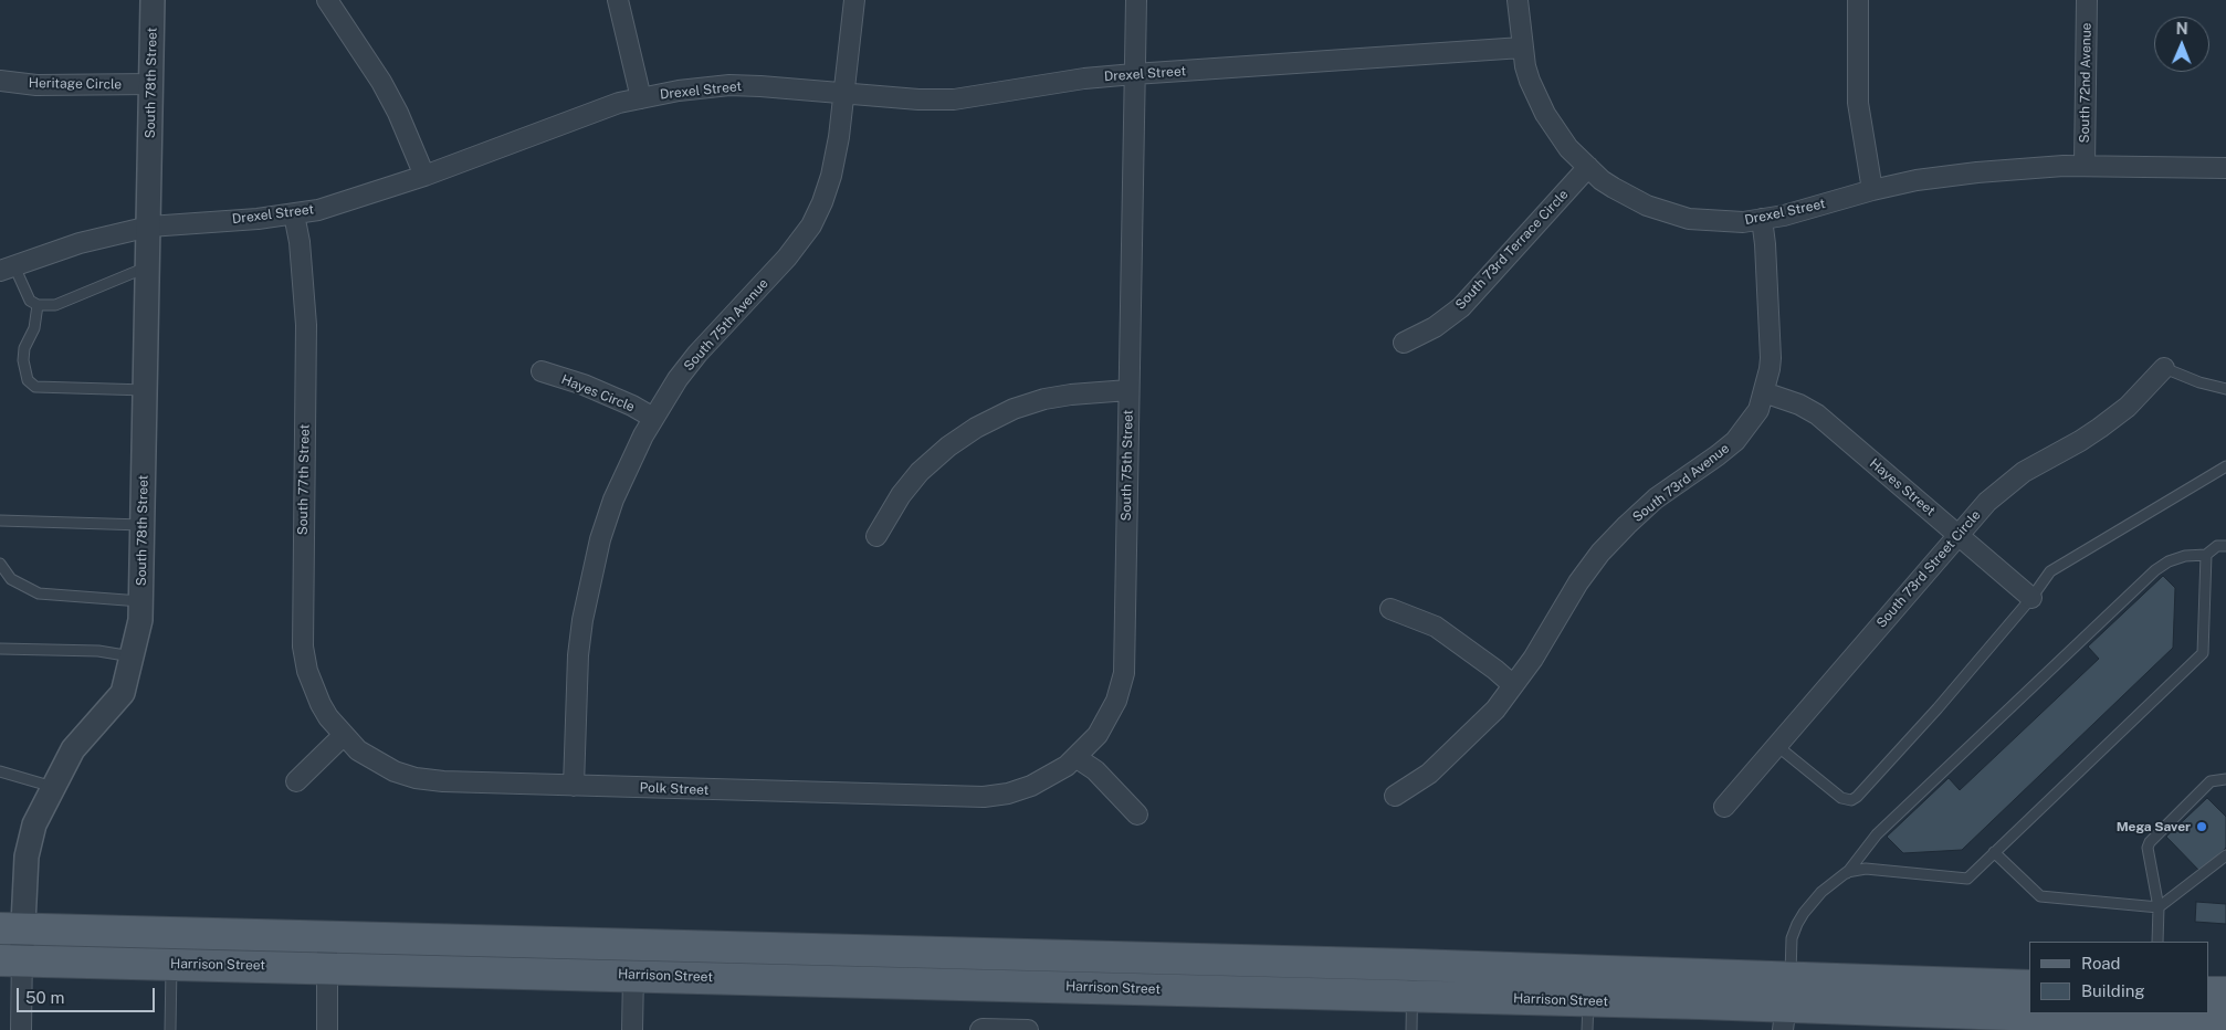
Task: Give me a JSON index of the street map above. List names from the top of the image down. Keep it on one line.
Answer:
{"streets":{"main road":["Harrison Street"],"street":["Drexel Street","South 78th Street","South 72nd Avenue","Heritage Circle","South 73rd Terrace Circle","South 75th Avenue","Hayes Circle","South 75th Street","South 77th Street","South 73rd Avenue","Hayes Street","South 73rd Street Circle","Polk Street"]},"crossings":[["Drexel Street","South 78th Street"],["Drexel Street","South 72nd Avenue"],["Drexel Street","South 73rd Terrace Circle"],["Drexel Street","South 75th Avenue"],["Drexel Street","South 75th Street"],["Drexel Street","South 77th Street"],["Drexel Street","South 73rd Avenue"],["South 78th Street","Heritage Circle"],["South 78th Street","Harrison Street"],["South 75th Avenue","Hayes Circle"],["South 75th Avenue","Polk Street"],["South 75th Street","Polk Street"],["South 77th Street","Polk Street"],["South 73rd Avenue","Hayes Street"],["Hayes Street","South 73rd Street Circle"]],"places":["Mega Saver"],"legend":["Road","Building"],"scale_bar":"50 m","north":"top"}
